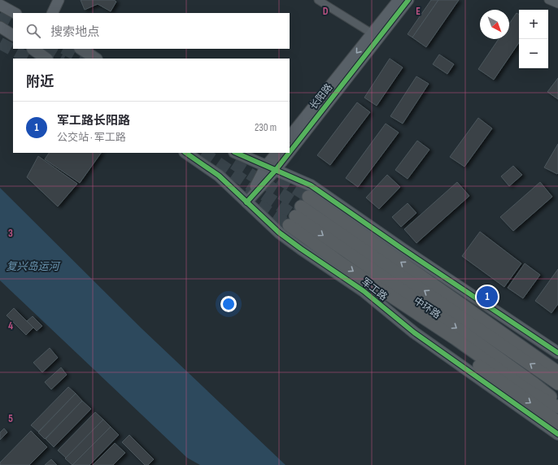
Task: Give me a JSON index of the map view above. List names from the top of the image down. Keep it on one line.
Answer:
{"streets":{"highway":["中环路"],"main road":["长阳路","军工路"]},"crossings":[["长阳路","军工路"]],"water":["复兴岛运河"],"north":"bottom right","page":{"map_buttons":["+","−"],"search":"搜索地点","heading":"附近","list":[{"mark":"1","name":"军工路长阳路","note":"公交站 · 军工路","value":"230 m"}],"pins":"1"},"grid":{"columns":["D","E"],"rows":["3","4","5"]}}
